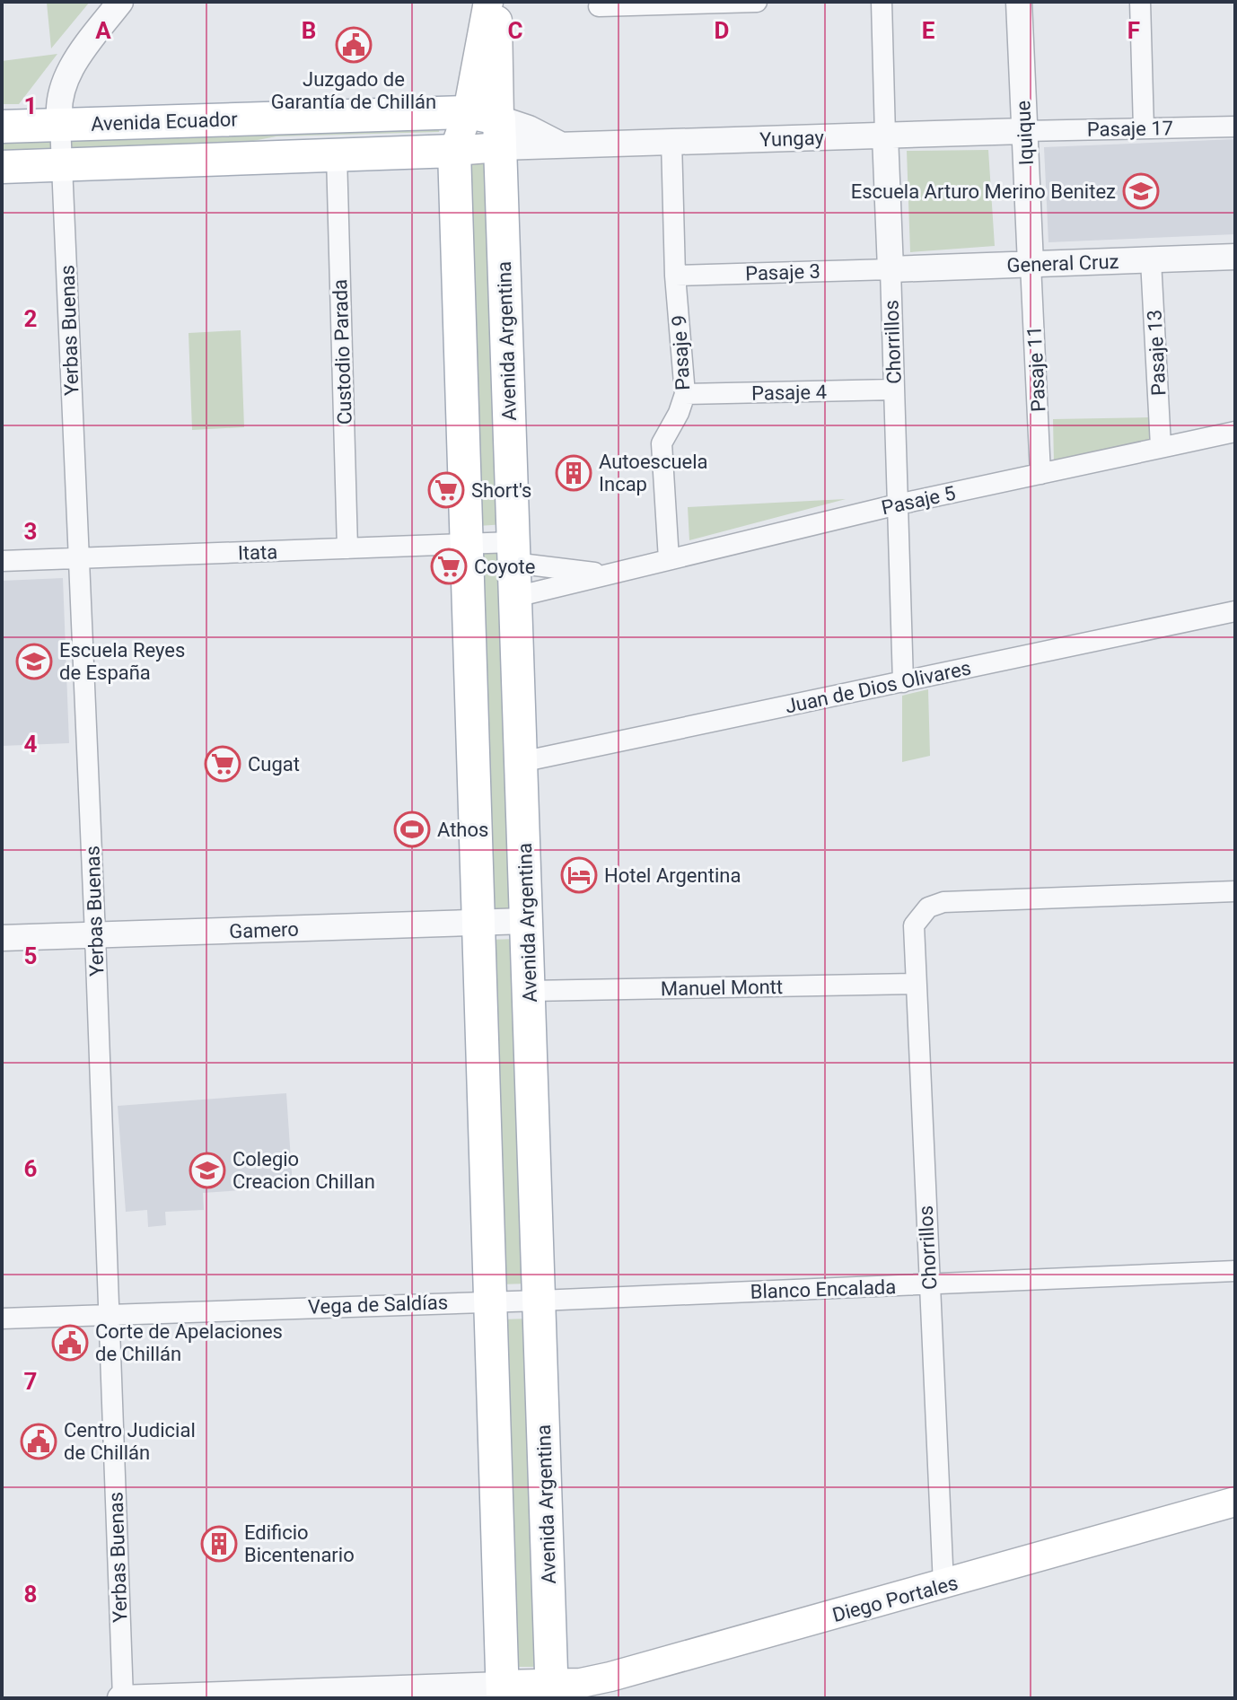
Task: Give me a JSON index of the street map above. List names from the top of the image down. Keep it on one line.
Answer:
{"streets":{"main road":["Avenida Ecuador","Avenida Argentina","Diego Portales"],"street":["Pasaje 17","Iquique","Yungay","General Cruz","Pasaje 3","Yerbas Buenas","Chorrillos","Custodio Parada","Pasaje 9","Pasaje 13","Pasaje 11","Pasaje 4","Pasaje 5","Itata","Juan de Dios Olivares","Gamero","Manuel Montt","Blanco Encalada","Vega de Saldías"]},"crossings":[["Avenida Ecuador","Yungay"],["Avenida Ecuador","Yerbas Buenas"],["Avenida Ecuador","Avenida Argentina"],["Avenida Ecuador","Custodio Parada"],["Pasaje 17","Iquique"],["Pasaje 17","Yungay"],["Iquique","Yungay"],["Iquique","General Cruz"],["Iquique","Pasaje 11"],["Yungay","Avenida Argentina"],["Yungay","Chorrillos"],["Yungay","Pasaje 9"],["General Cruz","Pasaje 3"],["General Cruz","Chorrillos"],["General Cruz","Pasaje 13"],["General Cruz","Pasaje 11"],["Pasaje 3","Chorrillos"],["Pasaje 3","Pasaje 9"],["Yerbas Buenas","Itata"],["Yerbas Buenas","Gamero"],["Yerbas Buenas","Vega de Saldías"],["Avenida Argentina","Pasaje 5"],["Avenida Argentina","Itata"],["Avenida Argentina","Juan de Dios Olivares"],["Avenida Argentina","Gamero"],["Avenida Argentina","Manuel Montt"],["Avenida Argentina","Blanco Encalada"],["Avenida Argentina","Vega de Saldías"],["Avenida Argentina","Diego Portales"],["Chorrillos","Pasaje 4"],["Chorrillos","Pasaje 5"],["Chorrillos","Juan de Dios Olivares"],["Chorrillos","Manuel Montt"],["Chorrillos","Blanco Encalada"],["Chorrillos","Diego Portales"],["Custodio Parada","Itata"],["Pasaje 9","Pasaje 4"],["Pasaje 9","Pasaje 5"],["Pasaje 13","Pasaje 5"],["Pasaje 11","Pasaje 5"],["Pasaje 5","Itata"],["Blanco Encalada","Vega de Saldías"]],"places":{"public building":["Juzgado de Garantía de Chillán","Corte de Apelaciones de Chillán","Centro Judicial de Chillán"],"school or university":["Escuela Arturo Merino Benitez","Escuela Reyes de España","Colegio Creacion Chillan"],"building":["Autoescuela Incap","Edificio Bicentenario"],"supermarket":["Short's","Coyote","Cugat"],"sports":["Athos"],"hotel":["Hotel Argentina"]},"grid":{"columns":["A","B","C","D","E","F"],"rows":["1","2","3","4","5","6","7","8"]}}
